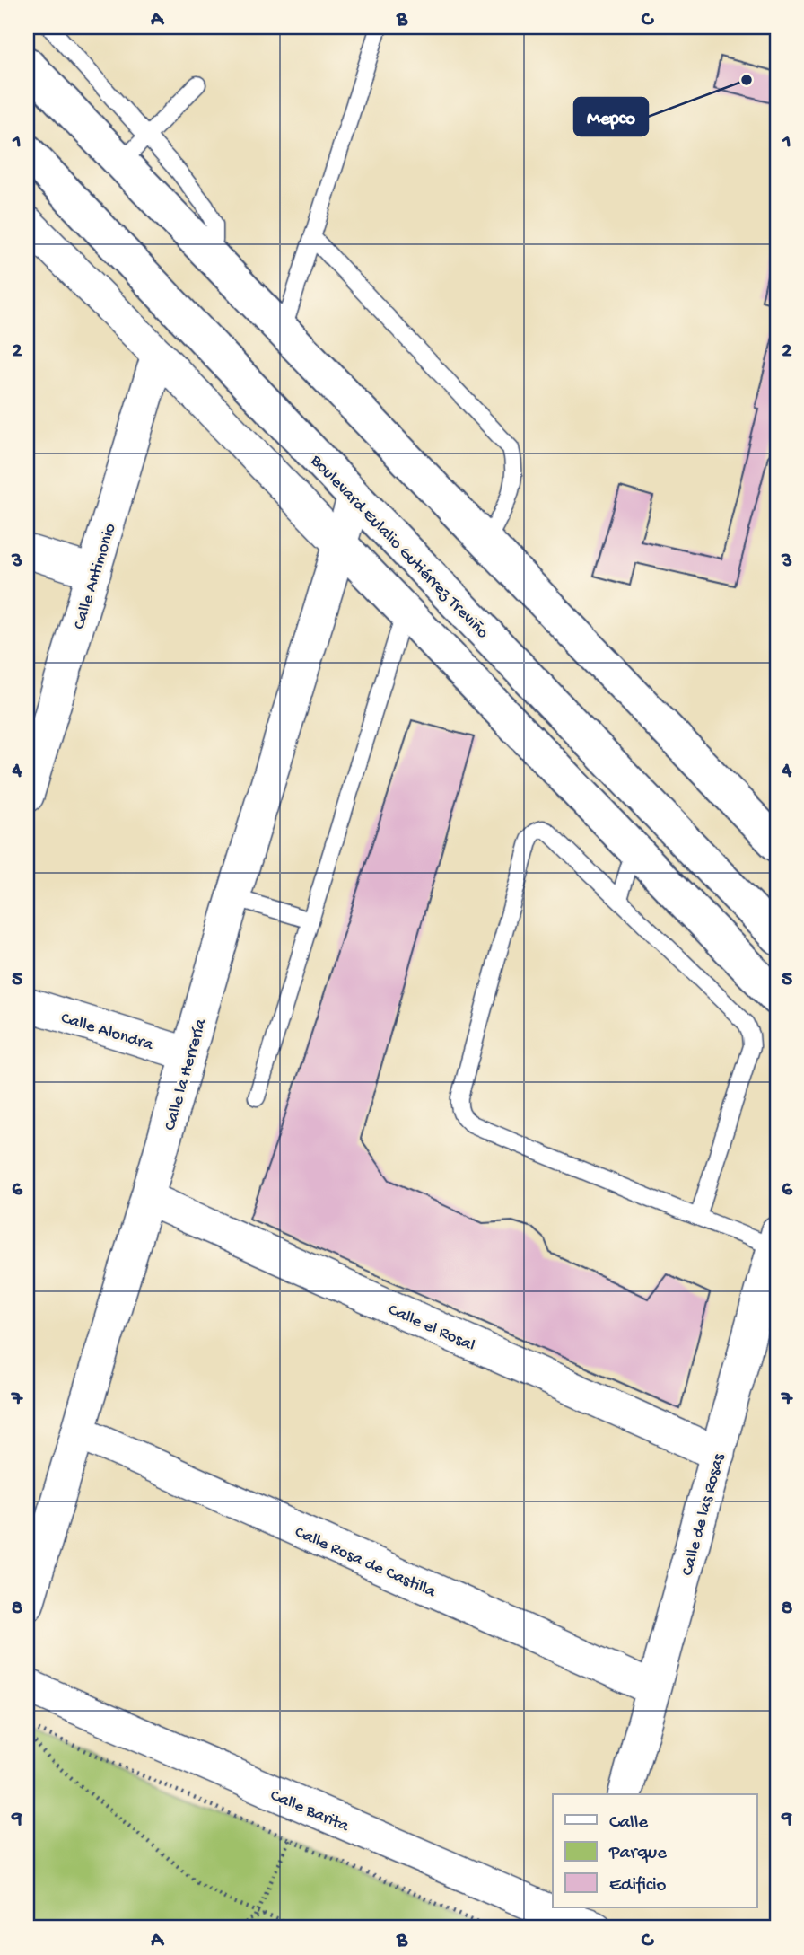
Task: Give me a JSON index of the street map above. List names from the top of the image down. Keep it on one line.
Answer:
{"streets":{"main road":["Boulevard Eulalio Gutiérrez Treviño"],"street":["Calle Antimonio","Calle Alondra","Calle la Herrería","Calle el Rosal","Calle de las Rosas","Calle Rosa de Castilla","Calle Barita"]},"crossings":[["Boulevard Eulalio Gutiérrez Treviño","Calle la Herrería"],["Calle Alondra","Calle la Herrería"],["Calle la Herrería","Calle el Rosal"],["Calle la Herrería","Calle Rosa de Castilla"],["Calle el Rosal","Calle de las Rosas"],["Calle de las Rosas","Calle Rosa de Castilla"]],"places":["Mepco"],"legend":["Calle","Parque","Edificio"],"grid":{"columns":["A","B","C"],"rows":["1","2","3","4","5","6","7","8","9"]}}
